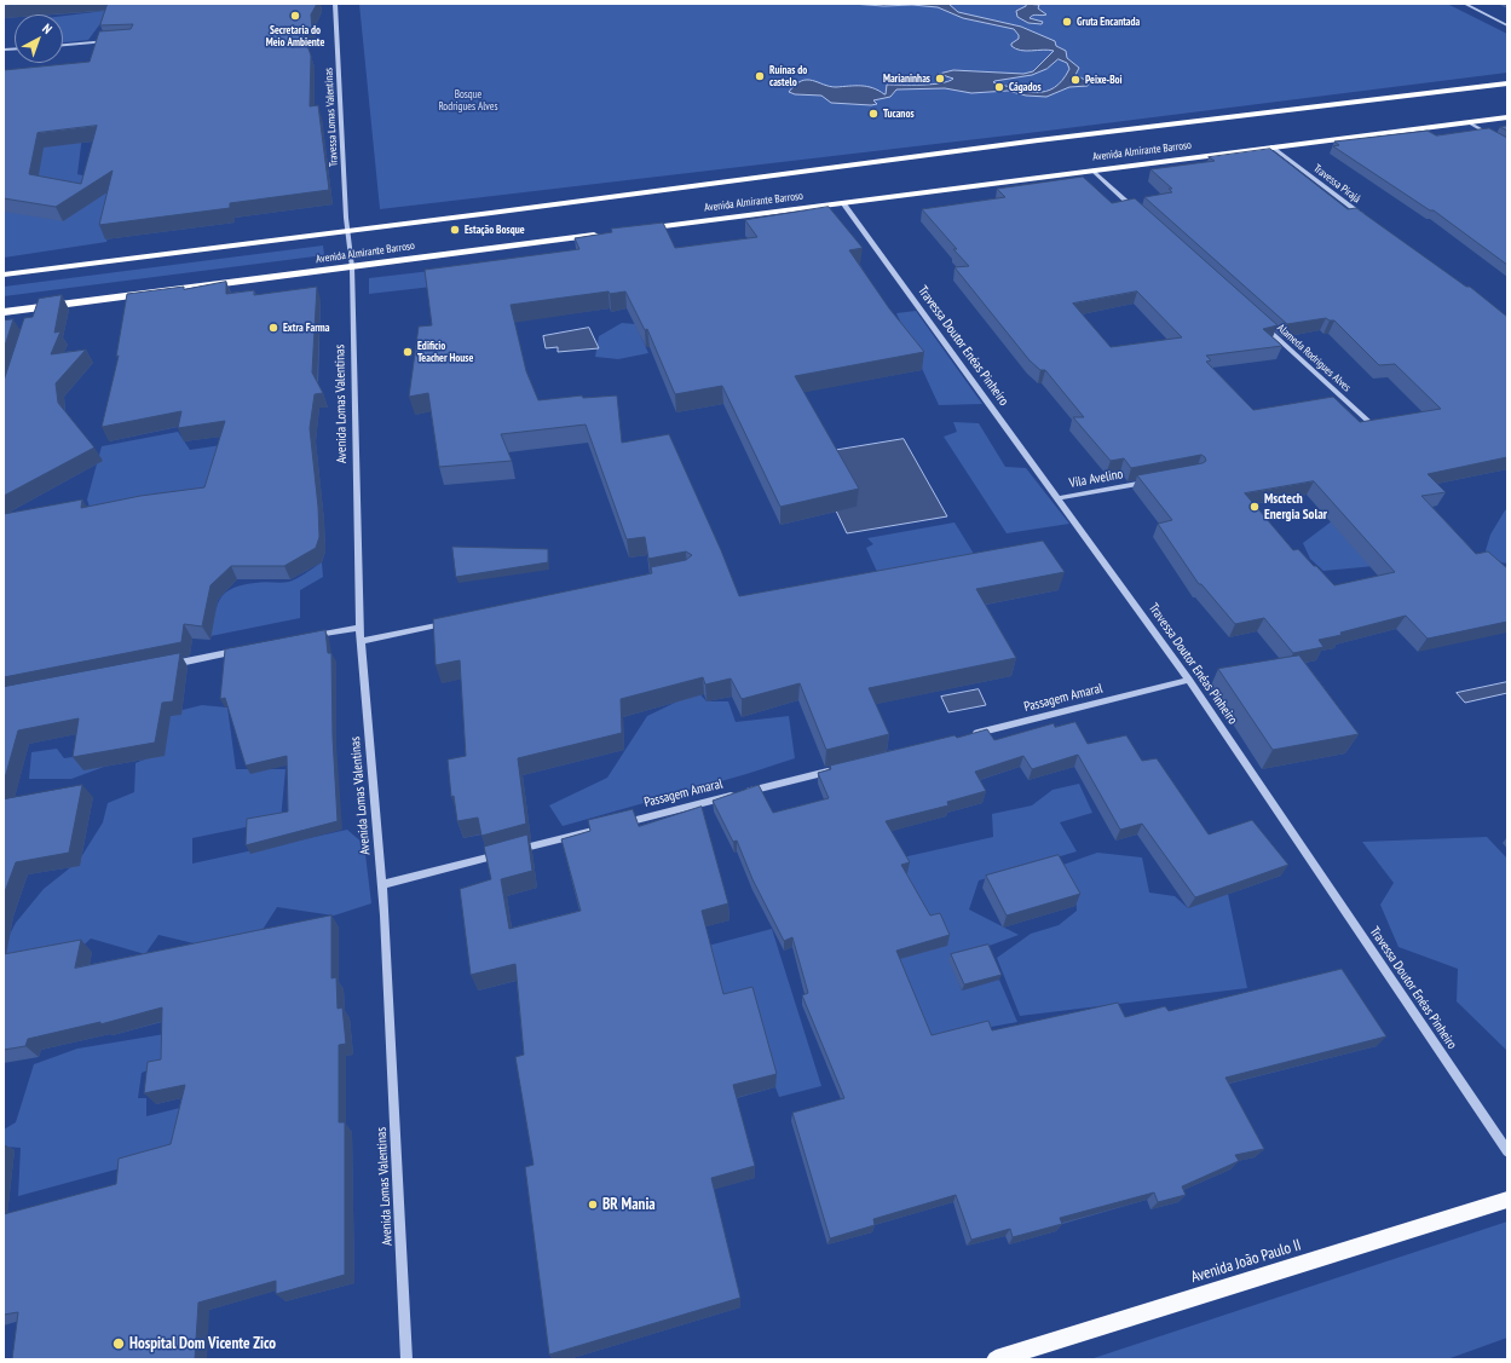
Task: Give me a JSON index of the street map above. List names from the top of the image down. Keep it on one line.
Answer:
{"streets":{"highway":["Avenida Almirante Barroso"],"main road":["Avenida João Paulo II"],"street":["Travessa Lomas Valentinas","Travessa Pirajá","Travessa Doutor Enéas Pinheiro","Alameda Rodrigues Alves","Avenida Lomas Valentinas","Vila Avelino","Passagem Amaral"]},"crossings":[["Travessa Lomas Valentinas","Avenida Almirante Barroso"],["Travessa Lomas Valentinas","Avenida Lomas Valentinas"],["Avenida Almirante Barroso","Travessa Pirajá"],["Avenida Almirante Barroso","Travessa Doutor Enéas Pinheiro"],["Avenida Almirante Barroso","Avenida Lomas Valentinas"],["Travessa Doutor Enéas Pinheiro","Vila Avelino"],["Travessa Doutor Enéas Pinheiro","Passagem Amaral"],["Avenida Lomas Valentinas","Passagem Amaral"]],"parks":["Bosque Rodrigues Alves"],"places":["Secretaria do Meio Ambiente","Gruta Encantada","Ruínas do castelo","Marianinhas","Peixe-Boi","Cágados","Tucanos","Estação Bosque","Extra Farma","Edificio Teacher House","Msctech Energia Solar","BR Mania","Hospital Dom Vicente Zico"],"north":"top right"}
